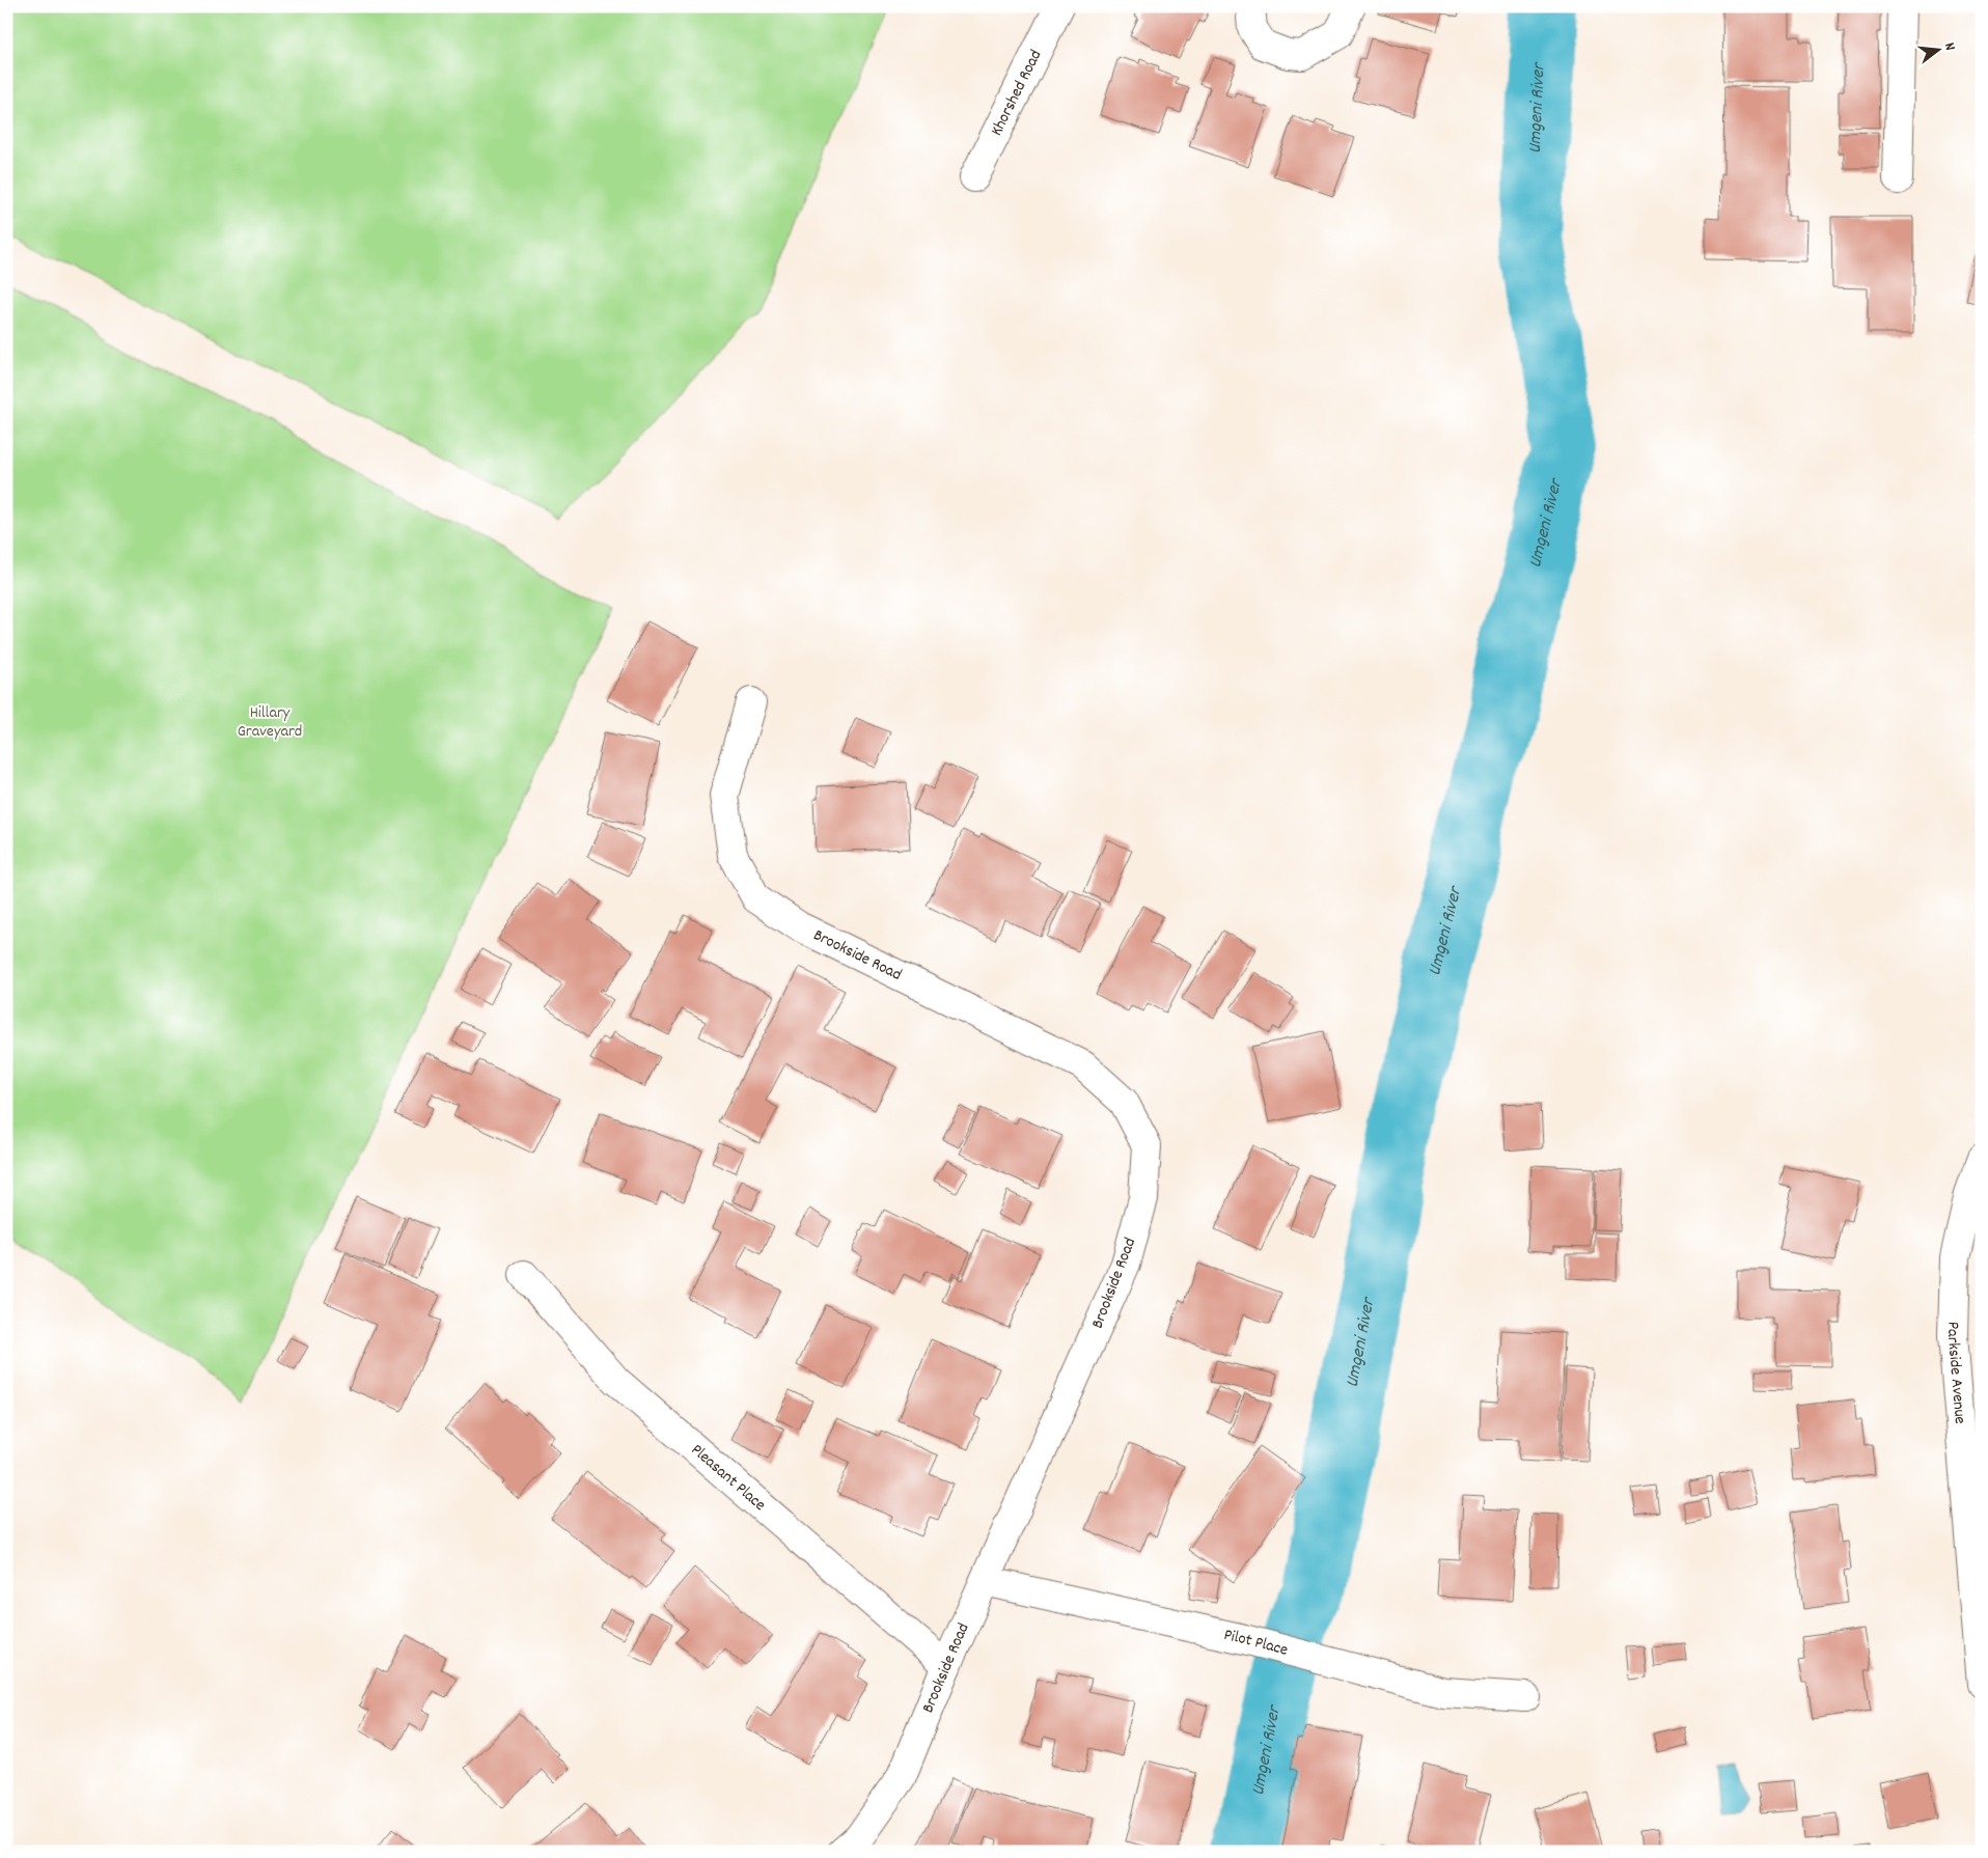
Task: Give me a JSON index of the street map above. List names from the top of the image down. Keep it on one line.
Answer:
{"streets":{"street":["Khorshed Road","Brookside Road","Parkside Avenue","Pleasant Place","Pilot Place"]},"crossings":[["Brookside Road","Pleasant Place"],["Brookside Road","Pilot Place"]],"water":["Umgeni River"],"parks":["Hillary Graveyard"],"north":"right"}
